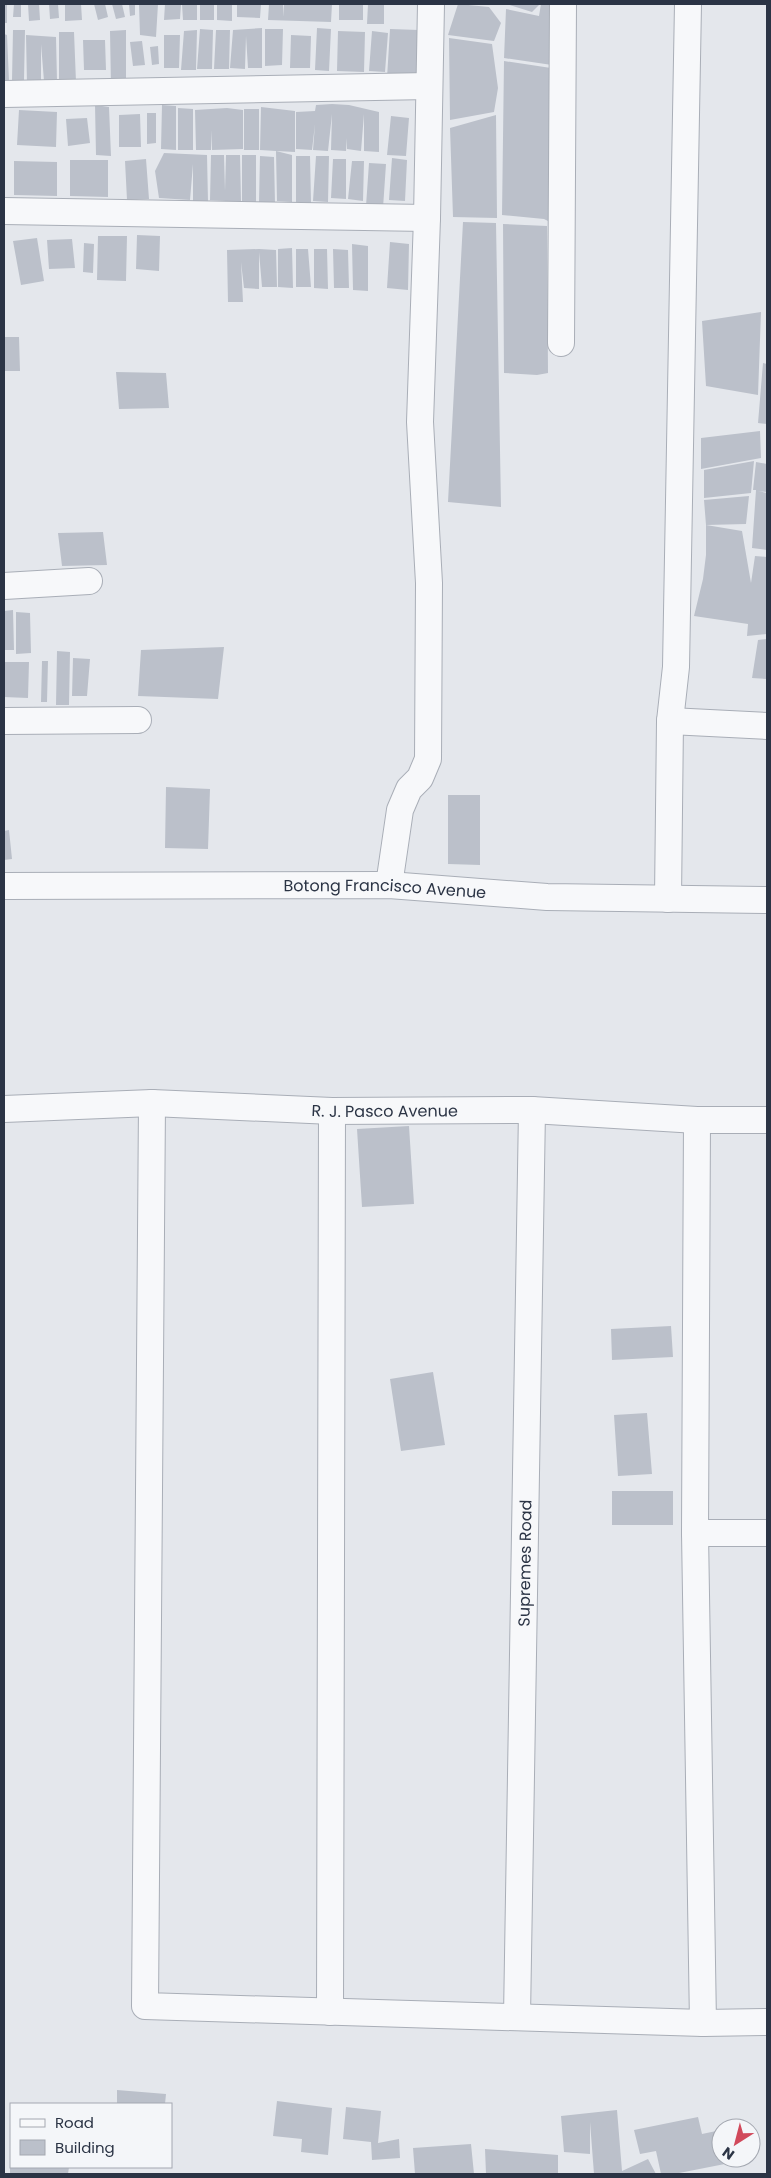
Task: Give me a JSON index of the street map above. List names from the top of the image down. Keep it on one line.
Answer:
{"streets":{"street":["Botong Francisco Avenue","R. J. Pasco Avenue","Supremes Road"]},"crossings":[["R. J. Pasco Avenue","Supremes Road"]],"legend":["Road","Building"],"north":"bottom left"}
